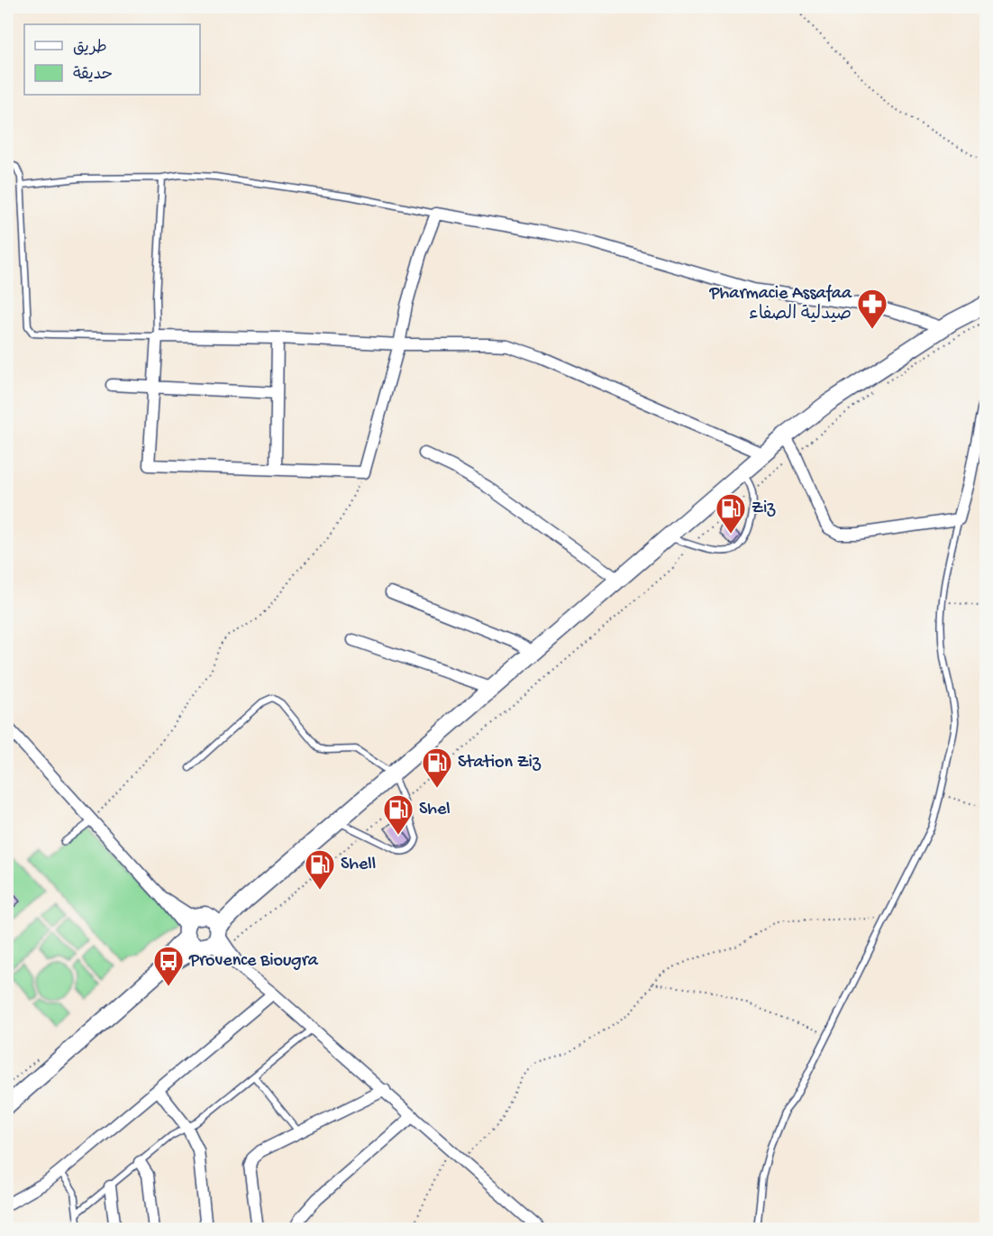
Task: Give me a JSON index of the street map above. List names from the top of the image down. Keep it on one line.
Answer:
{"places":{"pharmacy":["Pharmacie Assafaa صيدلية الصفاء"],"fuel station":["Ziz","Station Ziz","Shel","Shell"],"bus stop":["Provence Biougra"]},"legend":["طريق","حديقة"]}
